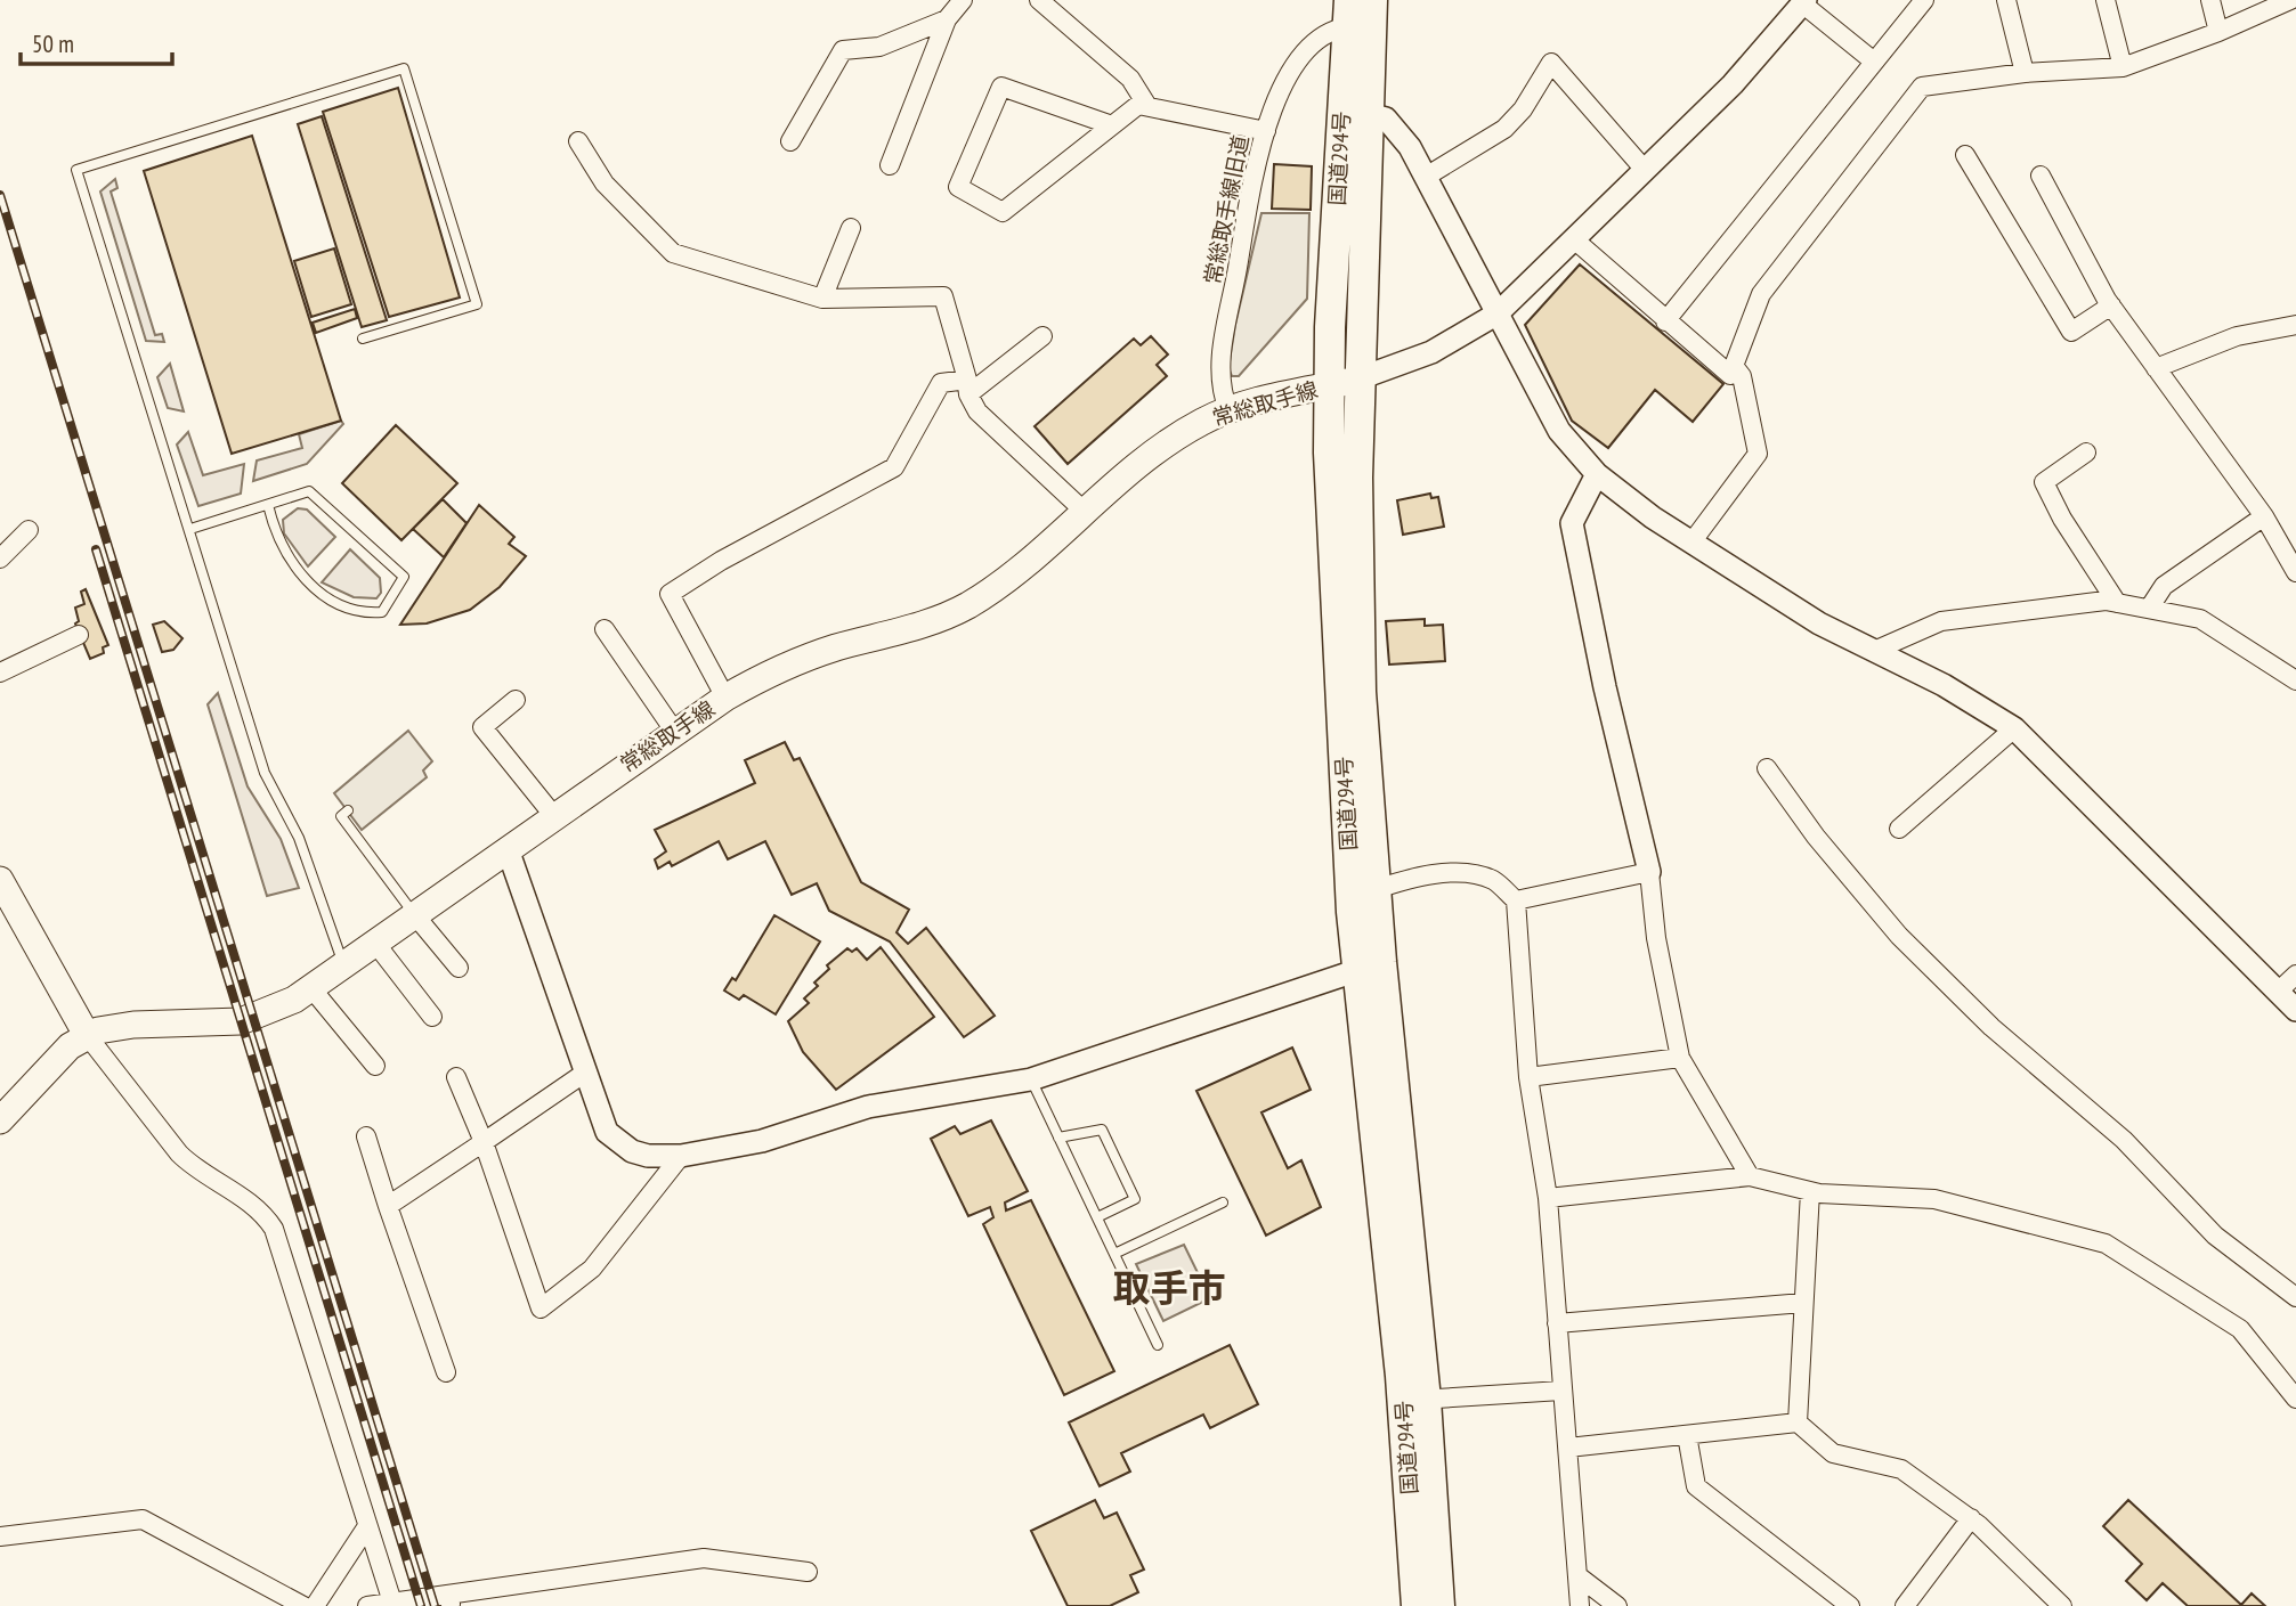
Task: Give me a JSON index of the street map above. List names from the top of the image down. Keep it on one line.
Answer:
{"streets":{"highway":["国道294号"],"main road":["常総取手線"],"street":["常総取手線旧道"]},"crossings":[["国道294号","常総取手線旧道"],["国道294号","常総取手線"],["常総取手線旧道","常総取手線"]],"districts":["取手市"],"scale_bar":"50 m"}
